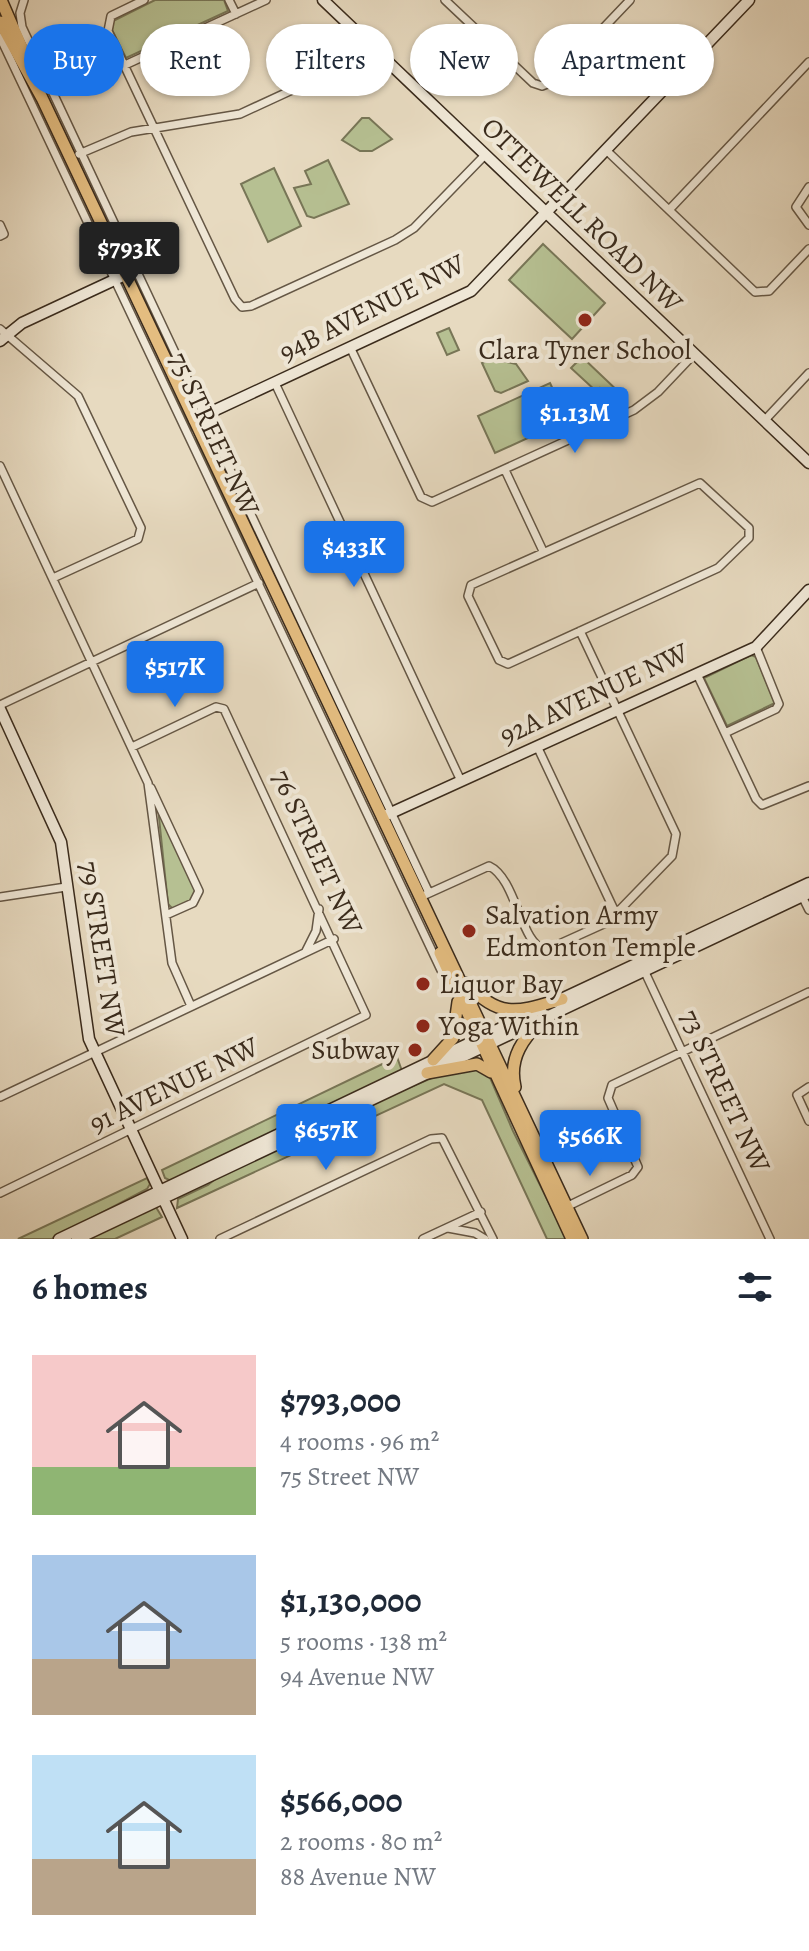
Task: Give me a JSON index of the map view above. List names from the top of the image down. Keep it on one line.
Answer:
{"streets":{"main road":["75 STREET NW"],"street":["OTTEWELL ROAD NW","94B AVENUE NW","92A AVENUE NW","76 STREET NW","79 STREET NW","91 AVENUE NW","73 STREET NW"]},"crossings":[["OTTEWELL ROAD NW","94B AVENUE NW"],["94B AVENUE NW","75 STREET NW"],["75 STREET NW","92A AVENUE NW"],["76 STREET NW","91 AVENUE NW"],["79 STREET NW","91 AVENUE NW"]],"places":["Clara Tyner School","Salvation Army Edmonton Temple","Liquor Bay","Yoga Within","Subway"],"page":{"chip":["Buy","Rent","Filters","New","Apartment"],"price":["$793K","$1.13M","$433K","$517K","$657K","$566K"],"heading":"6 homes","list":[{"name":"$793,000","note":"4 rooms · 96 m² · 75 Street NW"},{"name":"$1,130,000","note":"5 rooms · 138 m² · 94 Avenue NW"},{"name":"$566,000","note":"2 rooms · 80 m² · 88 Avenue NW"}]}}
